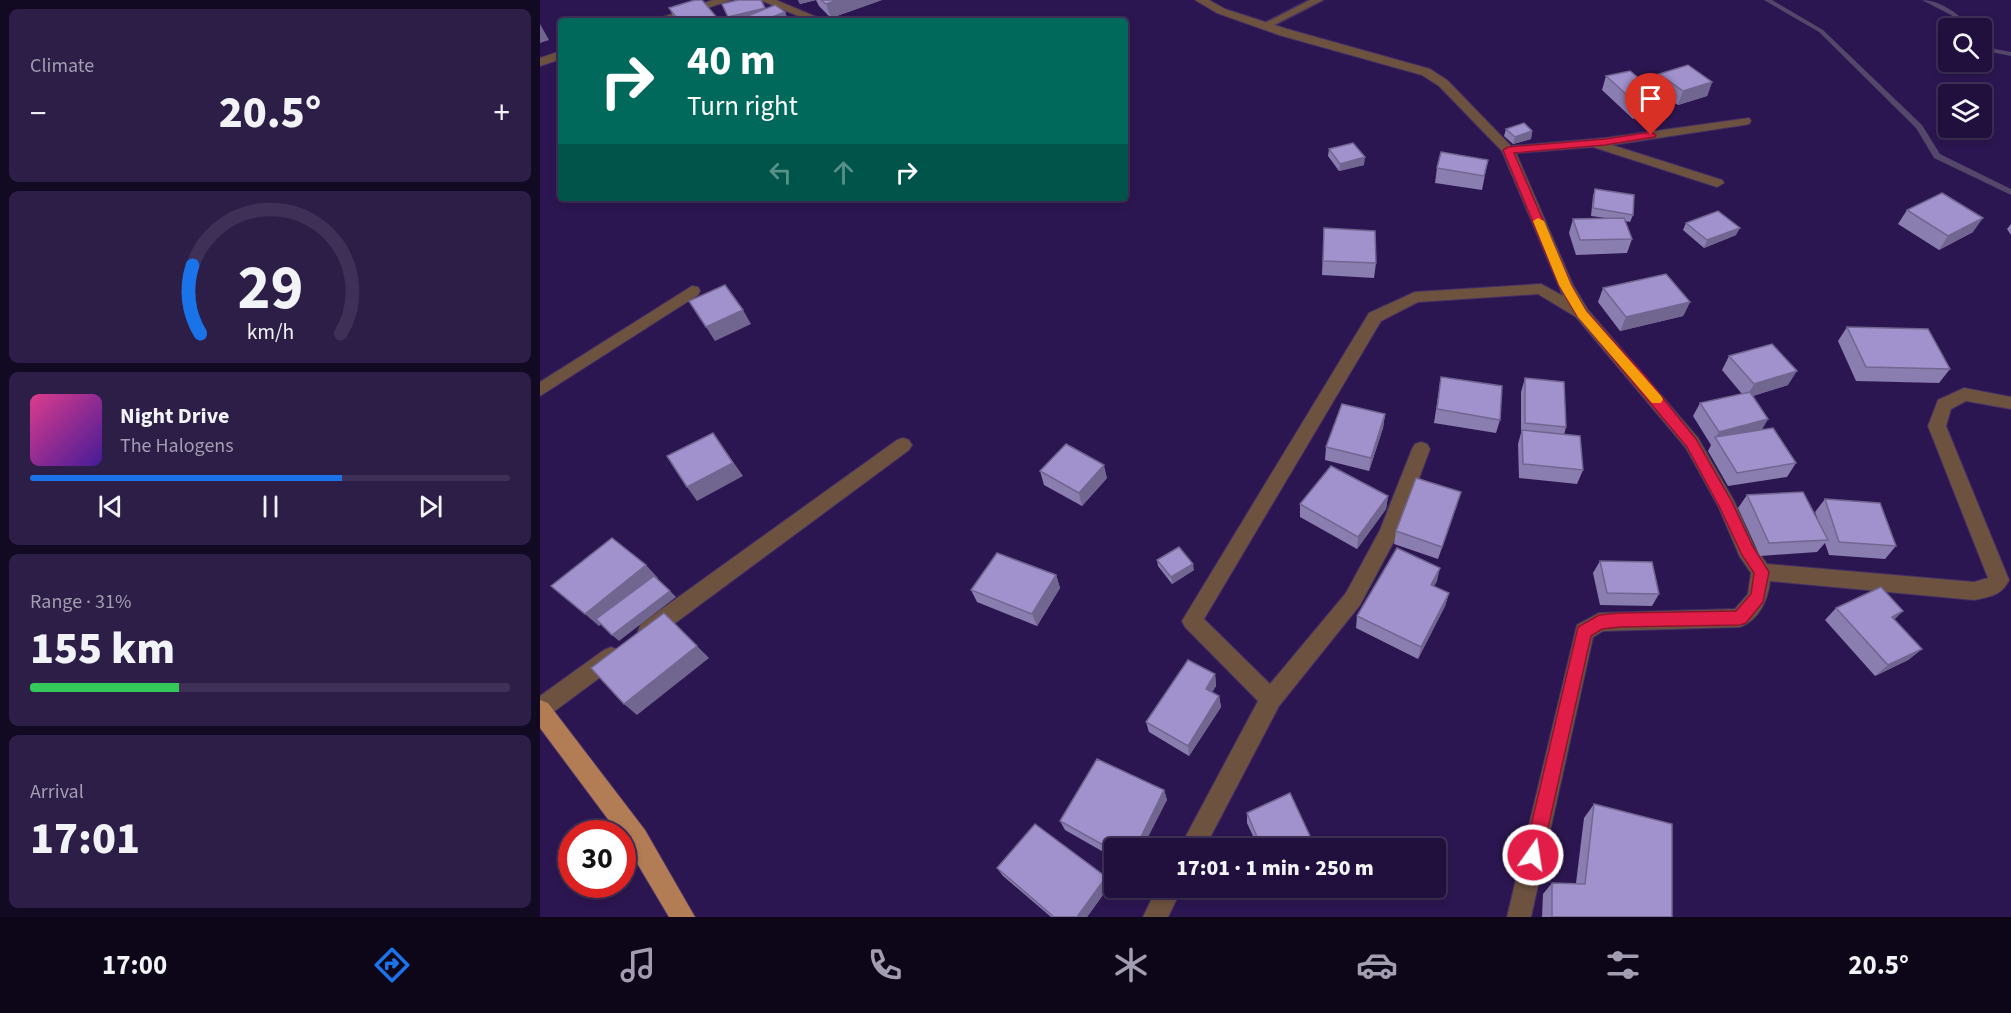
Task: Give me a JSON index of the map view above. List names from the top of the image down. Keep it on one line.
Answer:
{"page":{"tile":["Climate",["Range · 31%","155 km"],["Arrival","17:01"]],"turn":["40 m","Turn right"],"heat":["−","20.5°","+"],"song":["Night Drive","The Halogens"],"limit":"30","trip":"17:01 · 1 min · 250 m","tabs":["17:00","20.5°"],"gauge":["29","km/h"]}}
